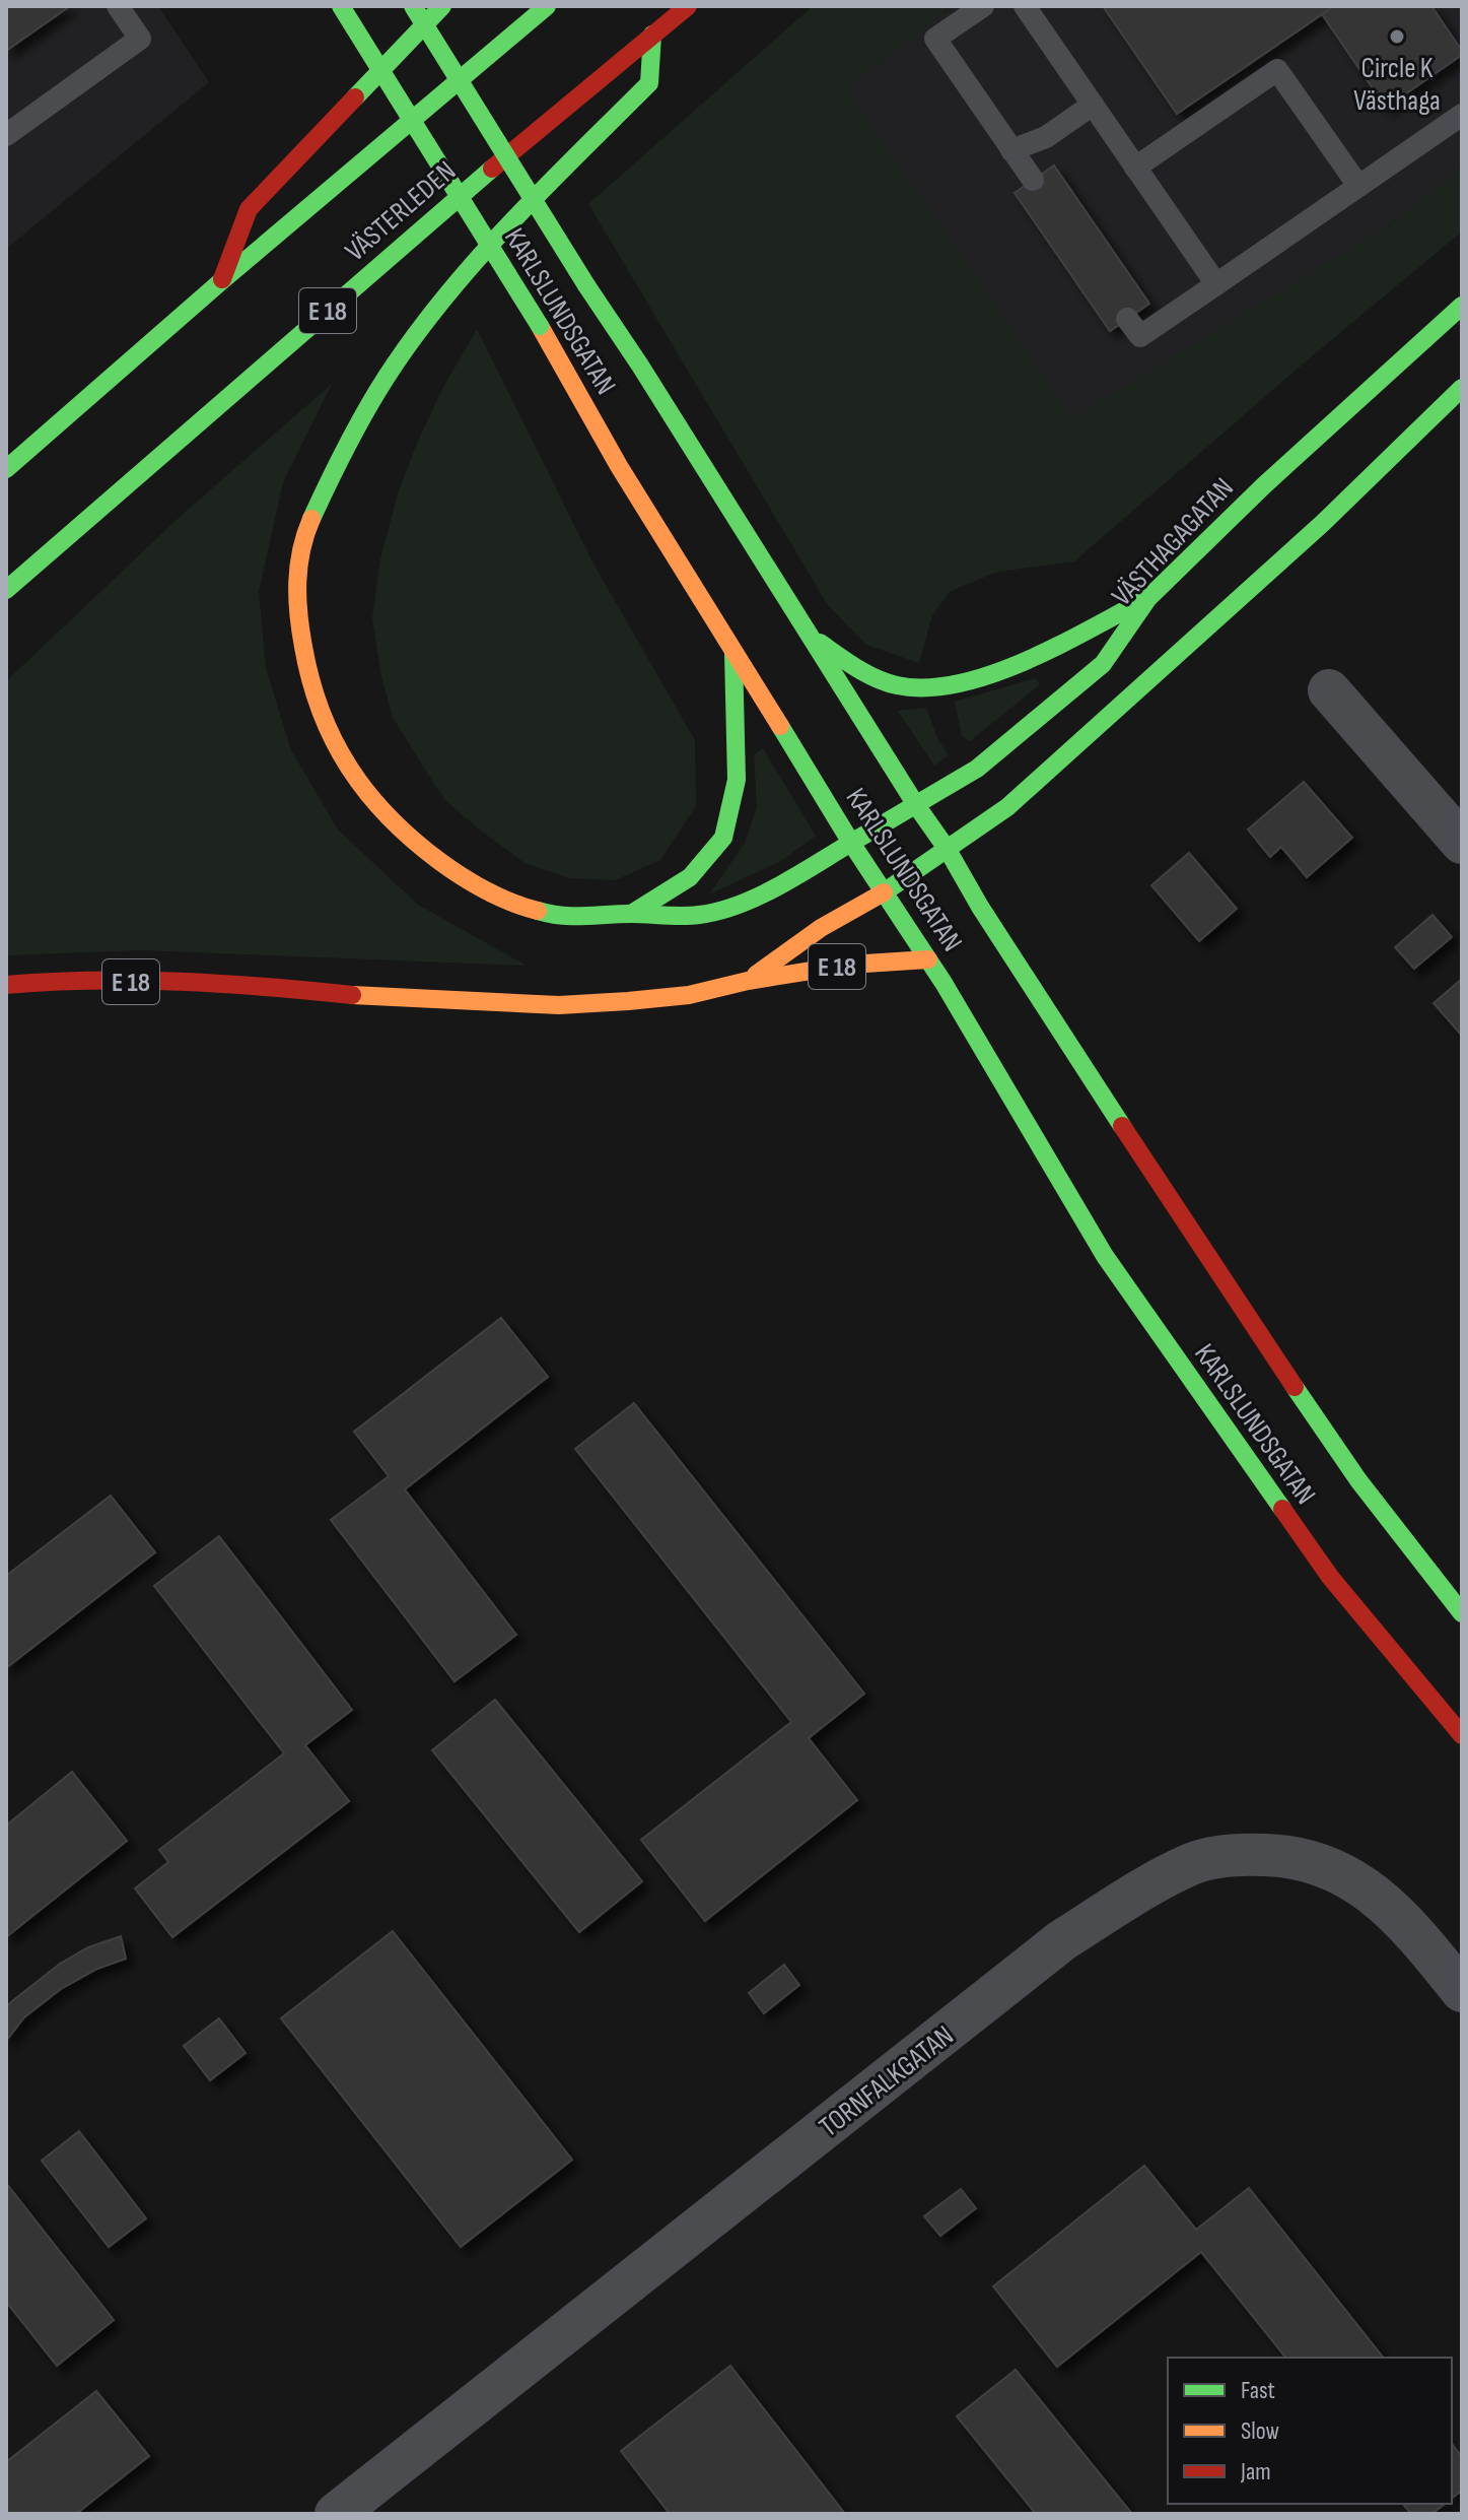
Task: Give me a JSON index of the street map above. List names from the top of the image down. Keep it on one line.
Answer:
{"streets":{"main road":["VÄSTERLEDEN","E 18","KARLSLUNDSGATAN","VÄSTHAGAGATAN"],"street":["TORNFALKGATAN"]},"crossings":[["VÄSTERLEDEN","VÄSTHAGAGATAN"],["E 18","KARLSLUNDSGATAN"],["KARLSLUNDSGATAN","VÄSTHAGAGATAN"]],"places":["Circle K Västhaga"],"legend":["Fast","Slow","Jam"]}
